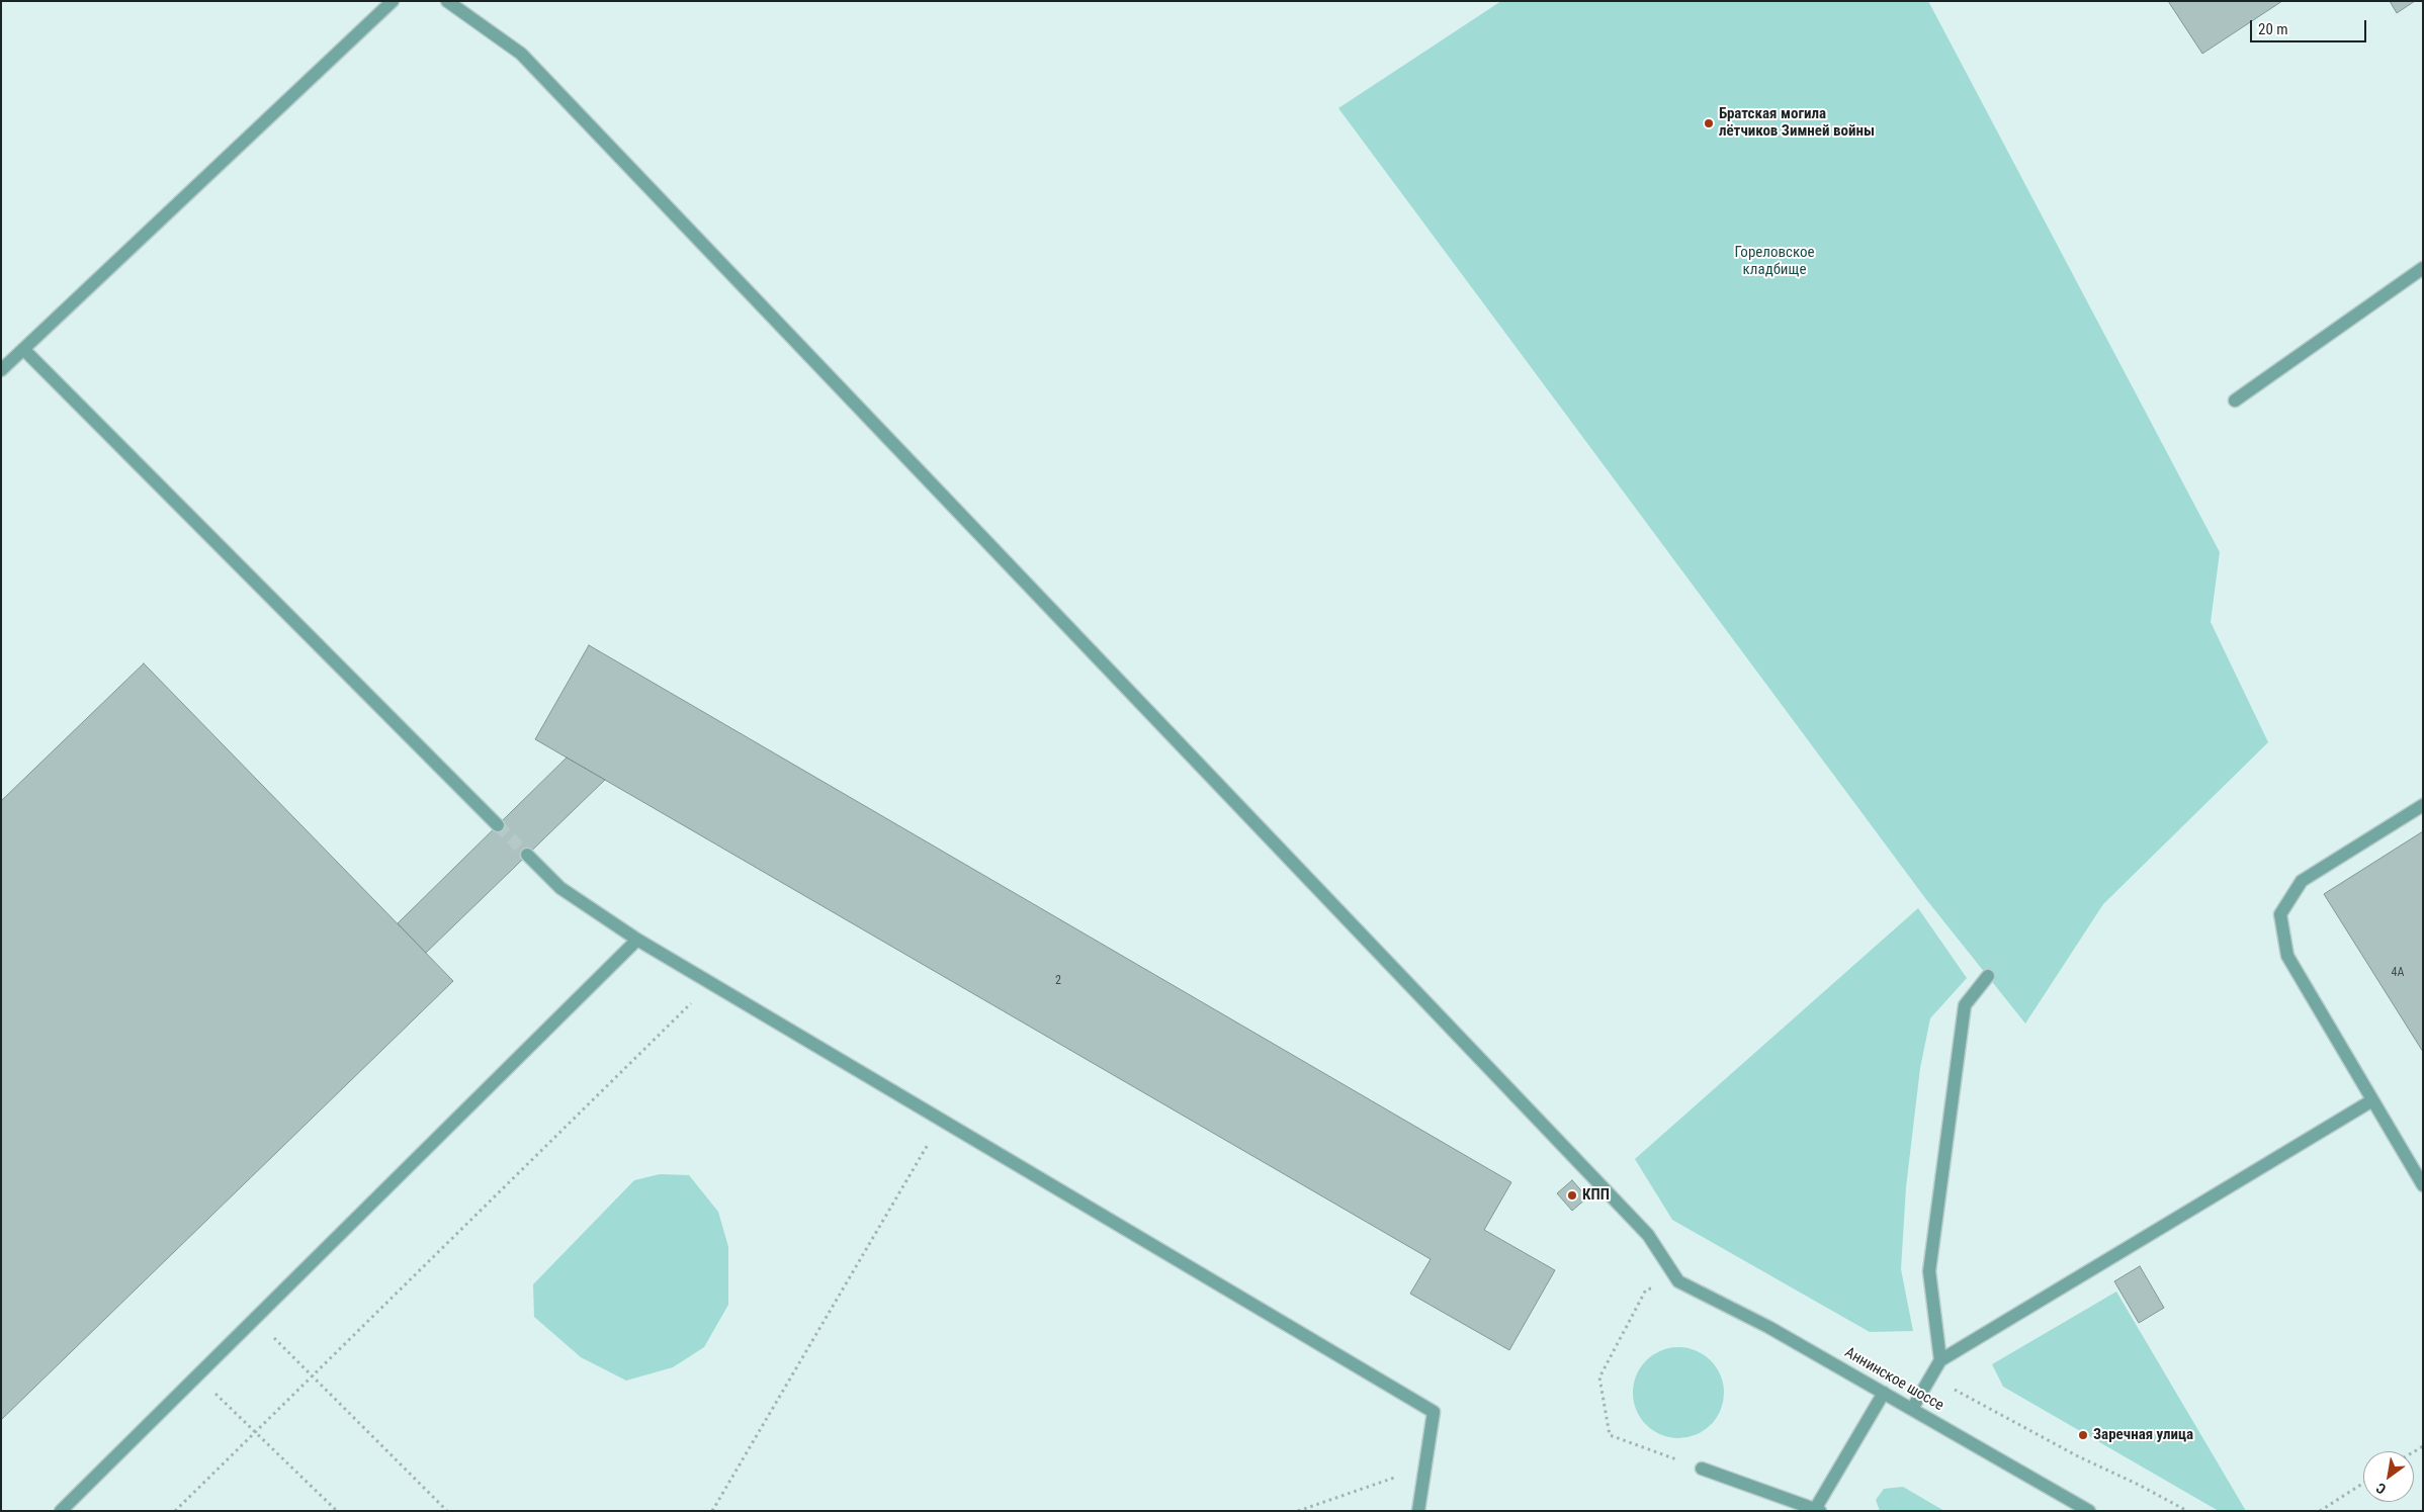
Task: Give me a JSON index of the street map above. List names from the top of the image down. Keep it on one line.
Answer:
{"streets":{"street":["Аннинское шоссе"]},"parks":["Гореловское кладбище"],"places":["Братская могила лётчиков Зимней войны","КПП","Заречная улица"],"house_numbers":["4А","2"],"scale_bar":"20 m","north":"bottom left"}
